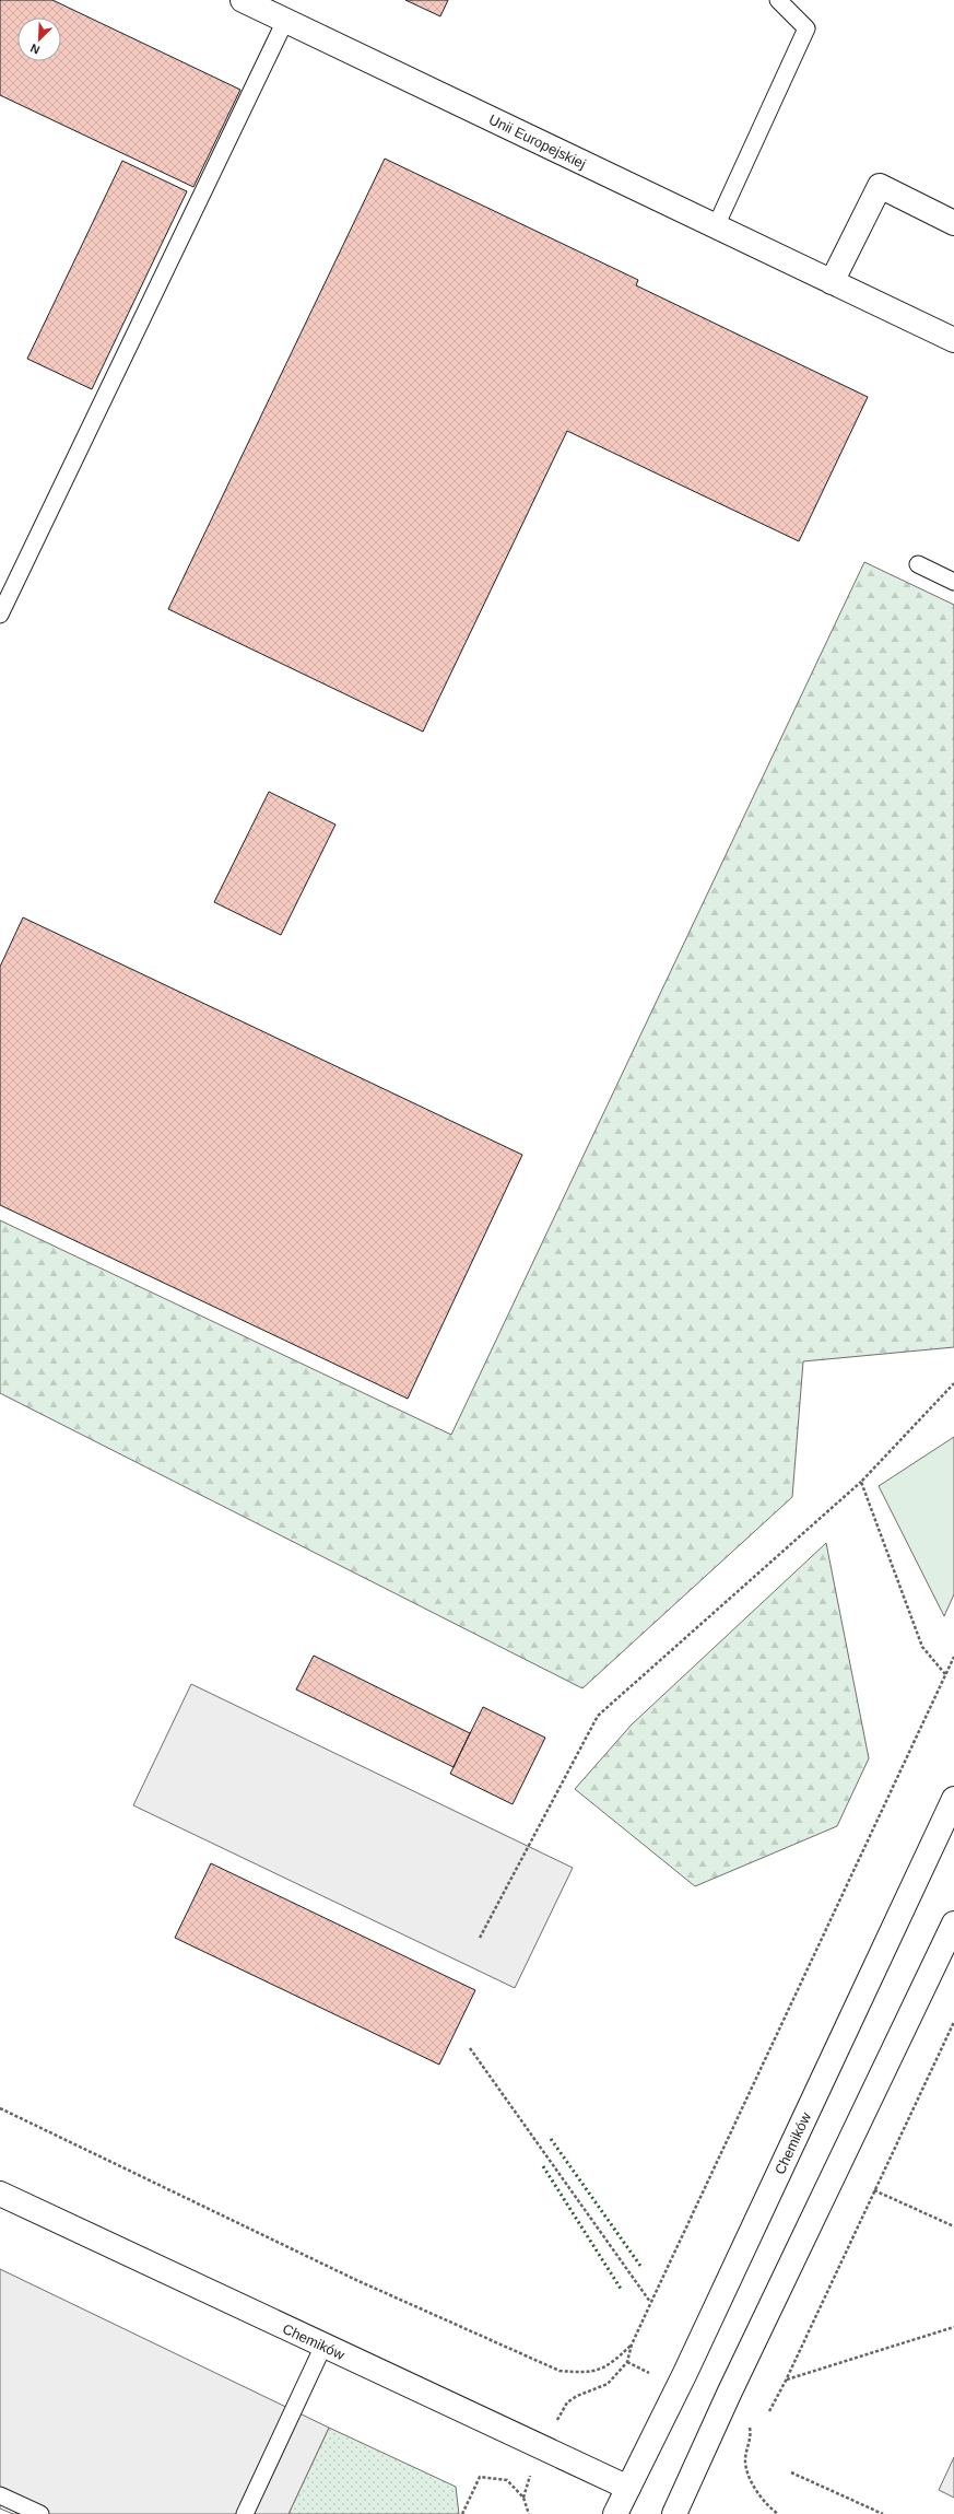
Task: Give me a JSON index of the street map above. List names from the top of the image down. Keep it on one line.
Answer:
{"streets":{"street":["Unii Europejskiej","Chemików"]},"north":"bottom left"}
